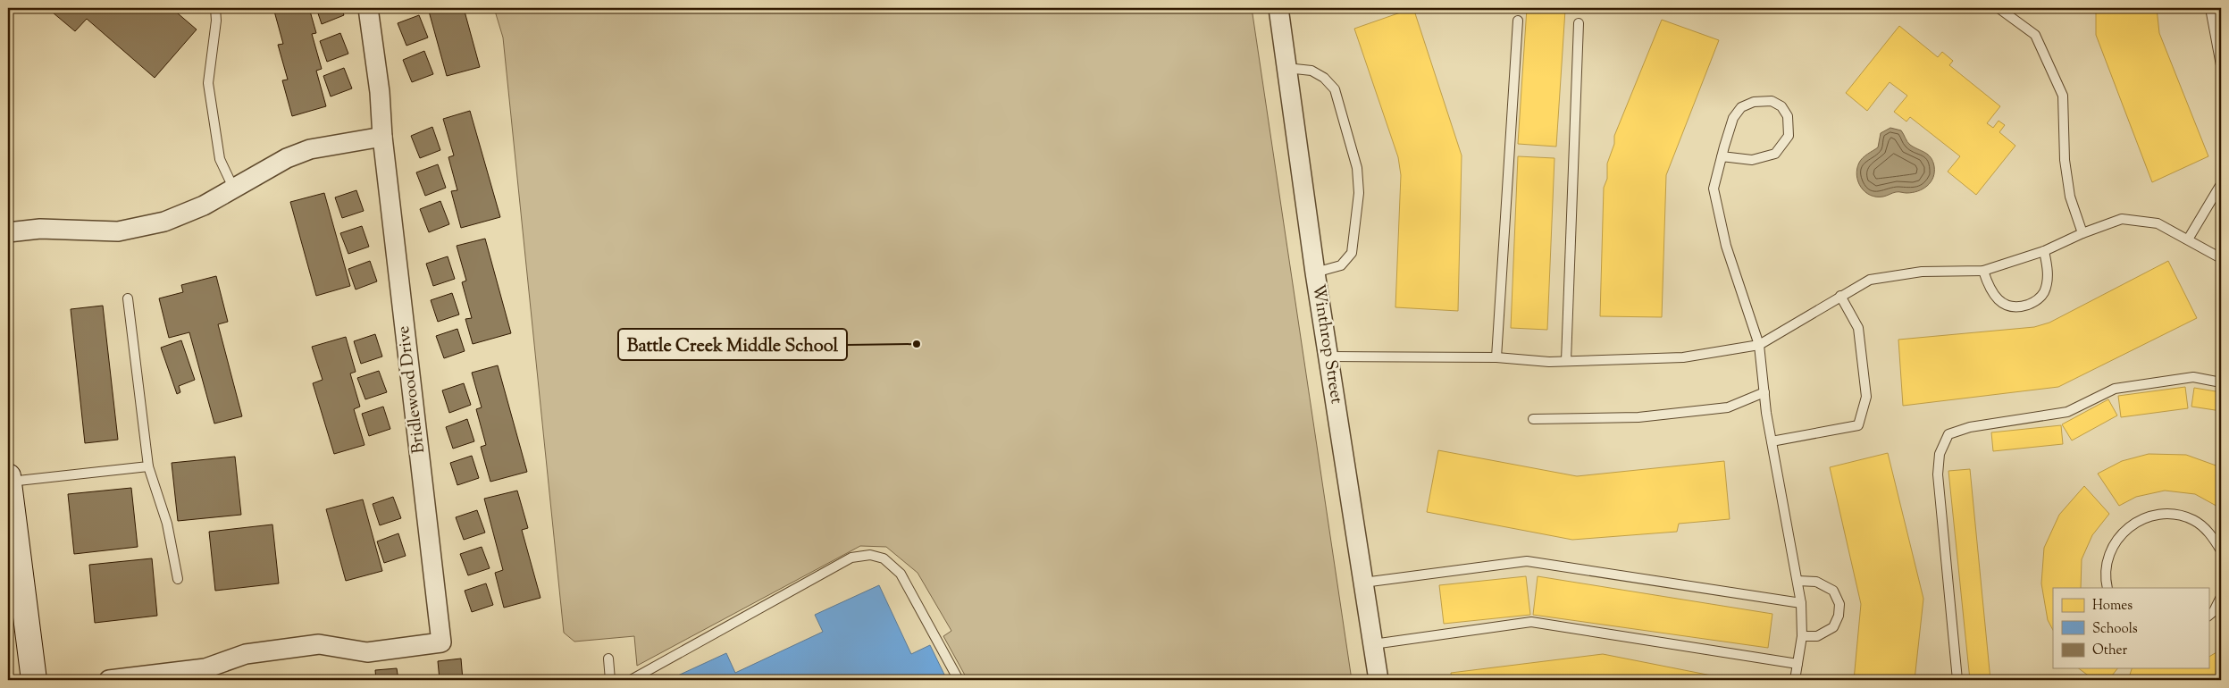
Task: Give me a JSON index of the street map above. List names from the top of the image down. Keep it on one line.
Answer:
{"streets":{"street":["Winthrop Street","Bridlewood Drive"]},"places":["Battle Creek Middle School"],"legend":["Homes","Schools","Other"]}
